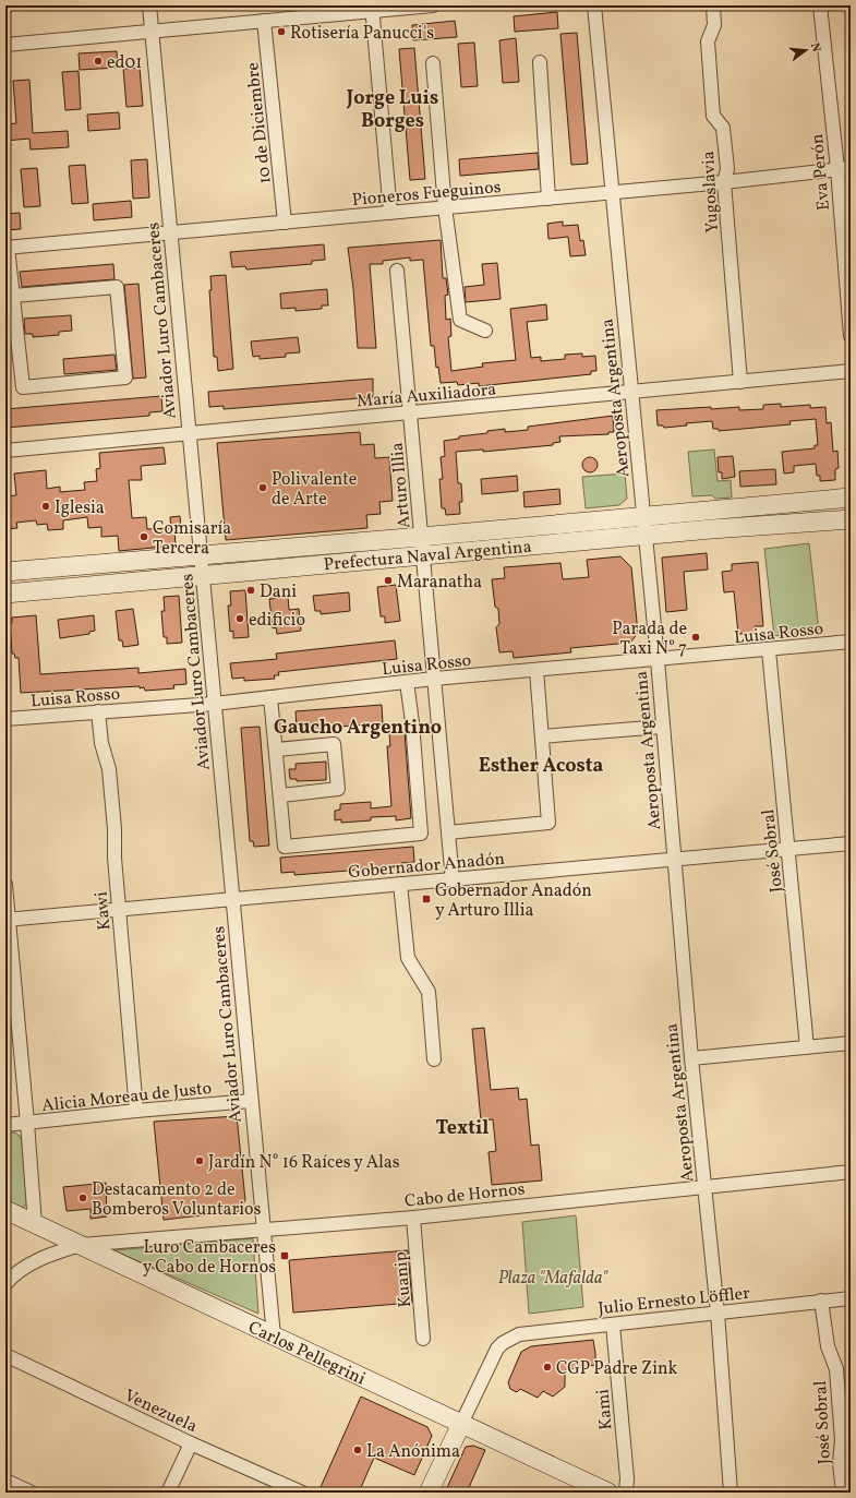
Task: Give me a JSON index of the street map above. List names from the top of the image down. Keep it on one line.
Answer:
{"streets":{"main road":["Prefectura Naval Argentina","Carlos Pellegrini"],"street":["10 de Diciembre","Eva Perón","Pioneros Fueguinos","Yugoslavia","Aviador Luro Cambaceres","María Auxiliadora","Aeroposta Argentina","Arturo Illia","Luisa Rosso","José Sobral","Gobernador Anadón","Kawi","Alicia Moreau de Justo","Cabo de Hornos","Kuanip","Julio Ernesto Löffler","Venezuela","Kami"]},"crossings":[["10 de Diciembre","Pioneros Fueguinos"],["Eva Perón","Pioneros Fueguinos"],["Pioneros Fueguinos","Yugoslavia"],["Pioneros Fueguinos","Aviador Luro Cambaceres"],["Pioneros Fueguinos","Aeroposta Argentina"],["Yugoslavia","María Auxiliadora"],["Aviador Luro Cambaceres","María Auxiliadora"],["Aviador Luro Cambaceres","Prefectura Naval Argentina"],["Aviador Luro Cambaceres","Luisa Rosso"],["Aviador Luro Cambaceres","Gobernador Anadón"],["Aviador Luro Cambaceres","Alicia Moreau de Justo"],["Aviador Luro Cambaceres","Cabo de Hornos"],["Aviador Luro Cambaceres","Carlos Pellegrini"],["María Auxiliadora","Aeroposta Argentina"],["María Auxiliadora","Arturo Illia"],["Aeroposta Argentina","Prefectura Naval Argentina"],["Aeroposta Argentina","Luisa Rosso"],["Aeroposta Argentina","Gobernador Anadón"],["Aeroposta Argentina","Cabo de Hornos"],["Aeroposta Argentina","Julio Ernesto Löffler"],["Arturo Illia","Prefectura Naval Argentina"],["Arturo Illia","Luisa Rosso"],["Arturo Illia","Gobernador Anadón"],["Luisa Rosso","José Sobral"],["Luisa Rosso","Kawi"],["José Sobral","Gobernador Anadón"],["José Sobral","Julio Ernesto Löffler"],["Gobernador Anadón","Kawi"],["Kawi","Alicia Moreau de Justo"],["Cabo de Hornos","Kuanip"],["Cabo de Hornos","Carlos Pellegrini"],["Julio Ernesto Löffler","Carlos Pellegrini"],["Julio Ernesto Löffler","Kami"]],"districts":["Jorge Luis Borges","Gaucho Argentino","Esther Acosta","Textil"],"parks":["Plaza \"Mafalda\""],"places":{"other":["Rotisería Panucci's","ed01","Polivalente de Arte","Iglesia","Comisaría Tercera","Maranatha","Dani","edificio","Parada de Taxi N° 7","Jardín N° 16 Raíces y Alas","Destacamento 2 de Bomberos Voluntarios","CGP Padre Zink","La Anónima"],"transit":["Gobernador Anadón y Arturo Illia","Luro Cambaceres y Cabo de Hornos"]},"north":"right"}
